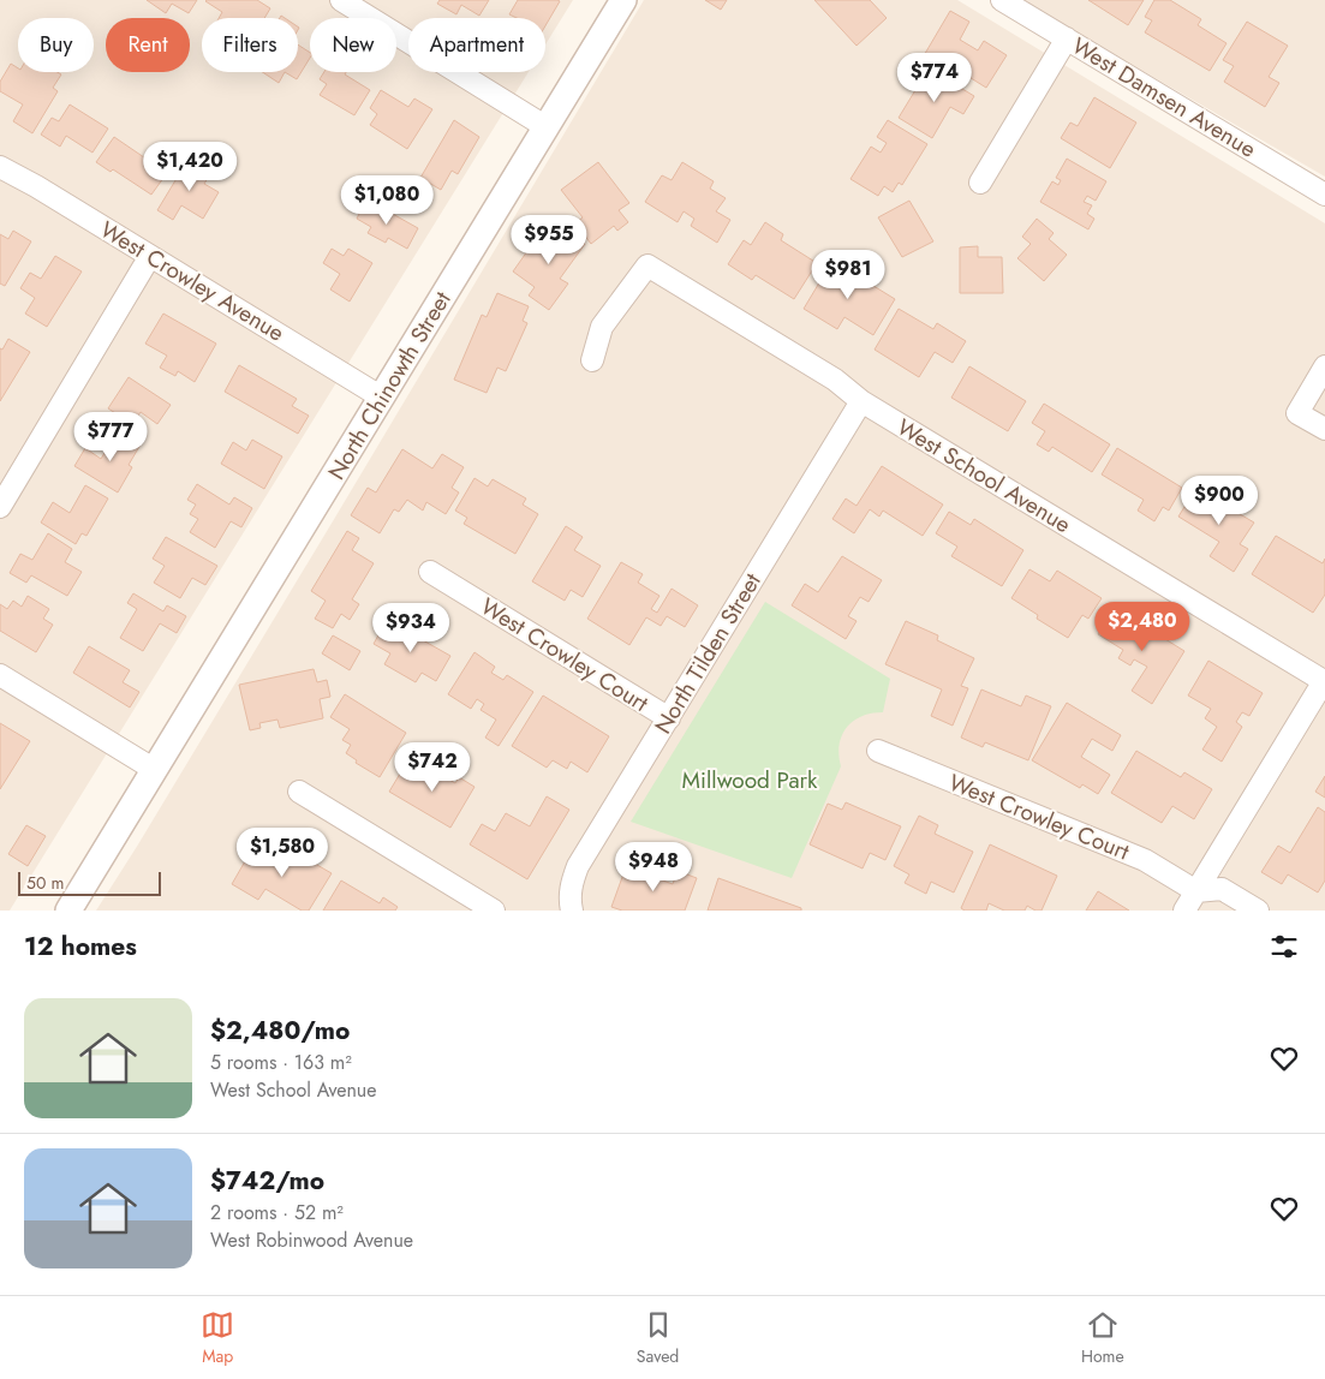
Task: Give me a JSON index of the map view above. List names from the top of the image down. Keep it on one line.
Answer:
{"streets":{"street":["West Damsen Avenue","West Crowley Avenue","North Chinowth Street","West School Avenue","North Tilden Street","West Crowley Court"]},"crossings":[["West Crowley Avenue","North Chinowth Street"],["West School Avenue","North Tilden Street"],["North Tilden Street","West Crowley Court"]],"parks":["Millwood Park"],"scale_bar":"50 m","page":{"chip":["Buy","Rent","Filters","New","Apartment"],"price":["$774","$1,420","$1,080","$955","$981","$777","$900","$2,480","$934","$742","$1,580","$948"],"scale":"50 m","heading":"12 homes","list":[{"name":"$2,480/mo","note":"5 rooms · 163 m² · West School Avenue"},{"name":"$742/mo","note":"2 rooms · 52 m² · West Robinwood Avenue"}],"tabs":["Map","Saved","Home"]}}
